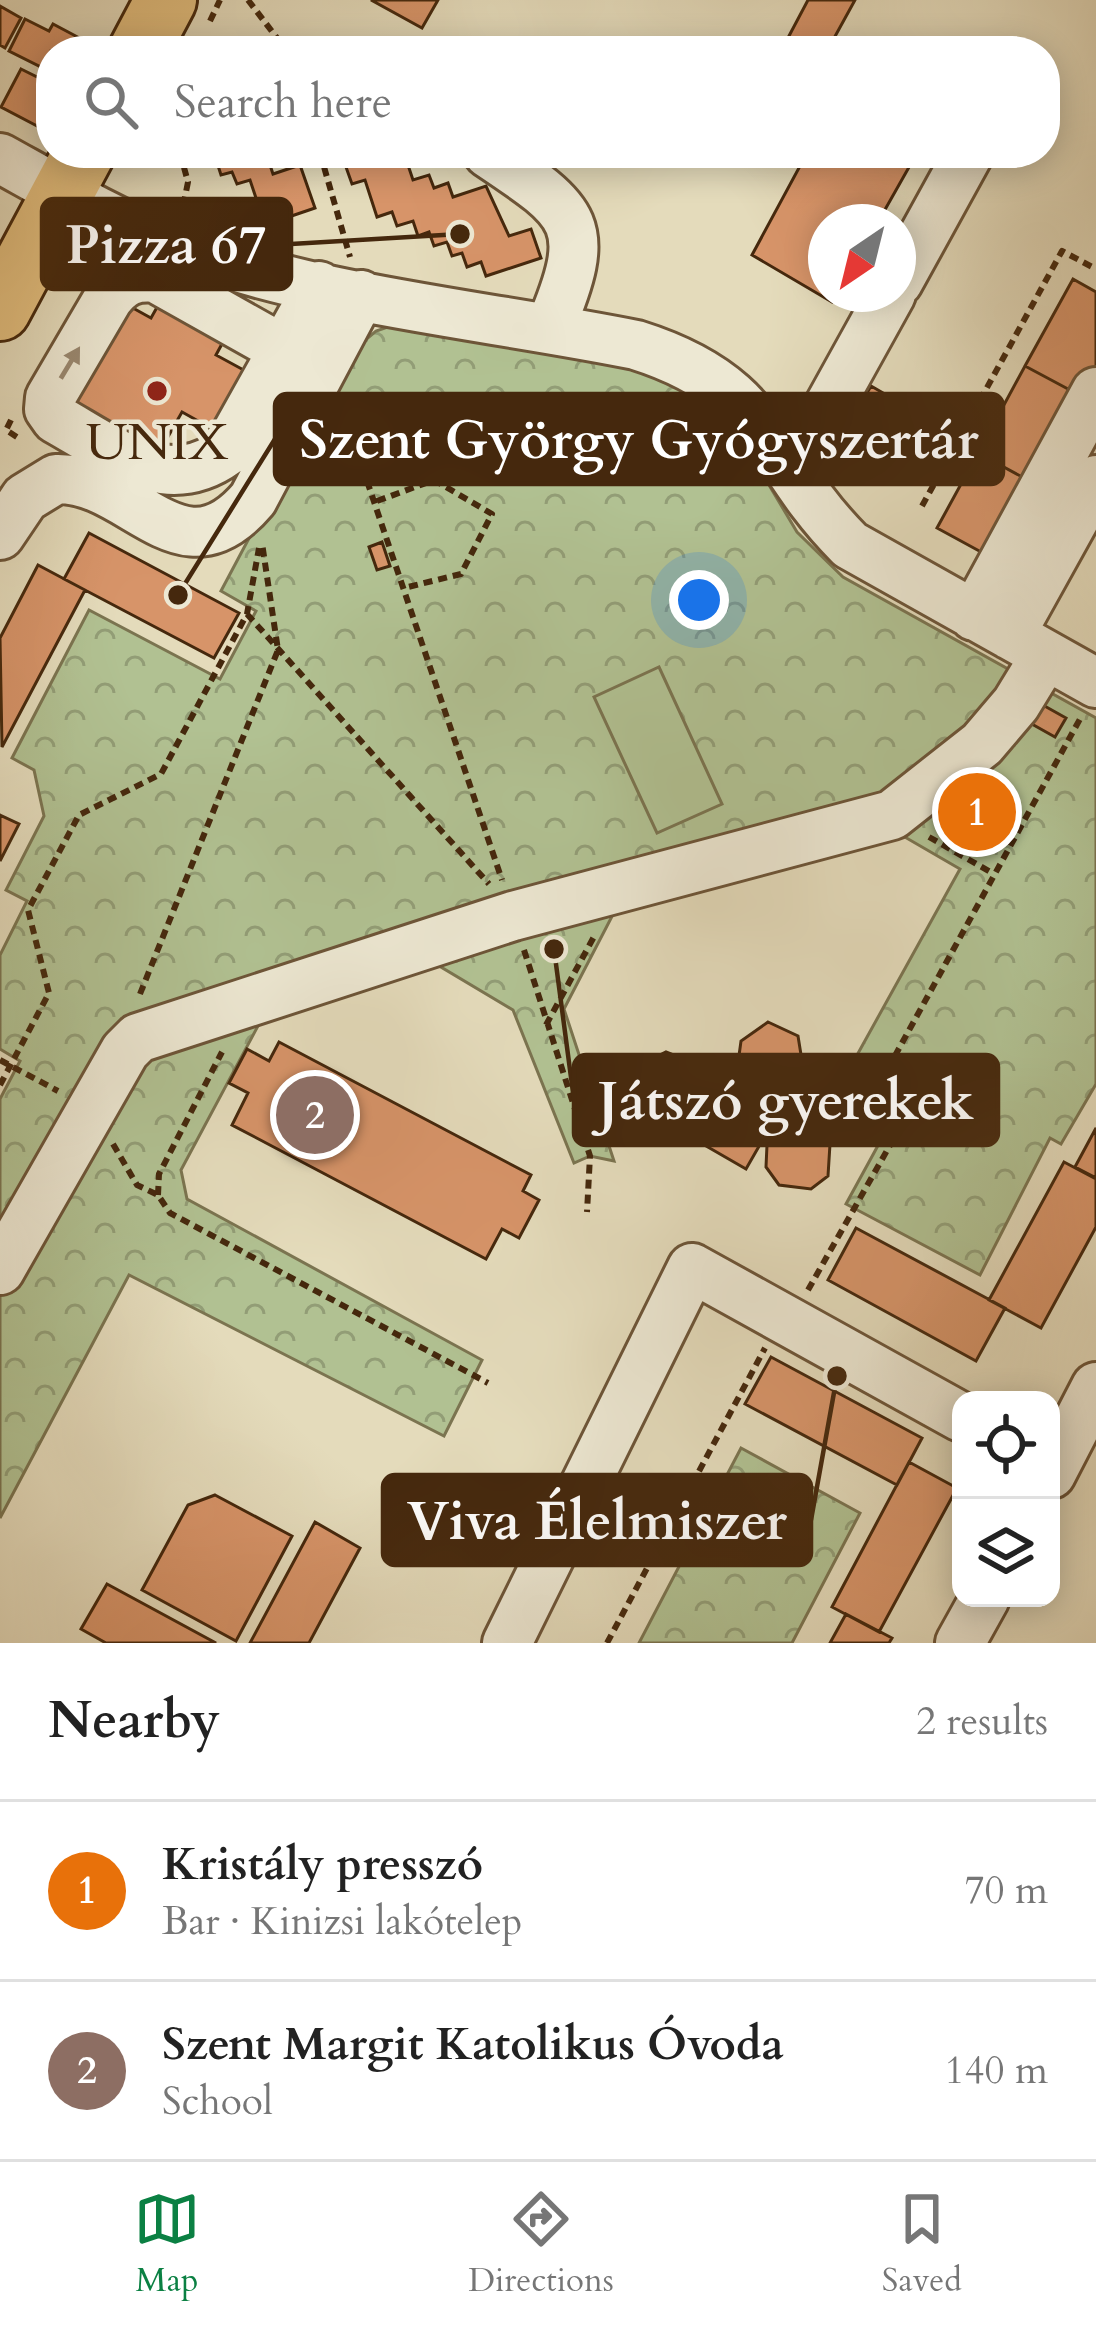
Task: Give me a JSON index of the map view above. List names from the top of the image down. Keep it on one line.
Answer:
{"places":["Pizza 67","UNIX","Szent György Gyógyszertár","Játszó gyerekek","Viva Élelmiszer"],"north":"bottom left","page":{"search":"Search here","pins":["1","2"],"heading":["Nearby","2 results"],"list":[{"mark":"1","name":"Kristály presszó","note":"Bar · Kinizsi lakótelep","value":"70 m"},{"mark":"2","name":"Szent Margit Katolikus Óvoda","note":"School","value":"140 m"}],"nav":["Map","Directions","Saved"]}}
